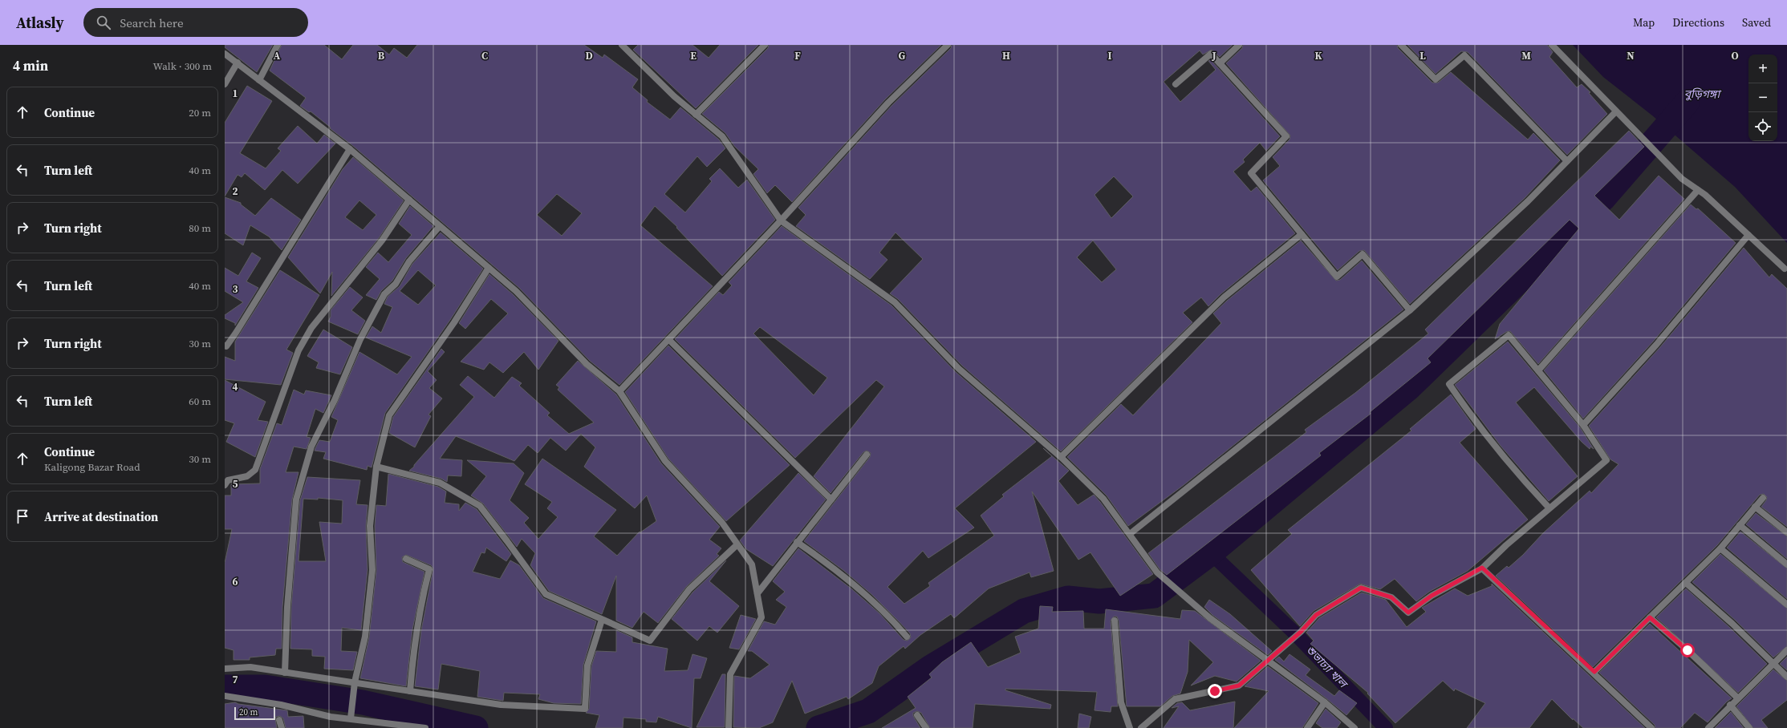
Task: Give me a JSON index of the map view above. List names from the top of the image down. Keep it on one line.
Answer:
{"water":["বুড়িগঙ্গা","শুভাঢ্যা খাল"],"scale_bar":"20 m","page":{"header":"Atlasly","search":"Search here","nav":["Map","Directions","Saved"],"heading":["4 min","Walk · 300 m"],"map_buttons":["+","−"],"list":[["Continue","20 m"],["Turn left","40 m"],["Turn right","80 m"],["Turn left","40 m"],["Turn right","30 m"],["Turn left","60 m"],["Continue","Kaligong Bazar Road","30 m"],"Arrive at destination"],"scale":"20 m"},"grid":{"columns":["A","B","C","D","E","F","G","H","I","J","K","L","M","N","O"],"rows":["1","2","3","4","5","6","7"]}}
